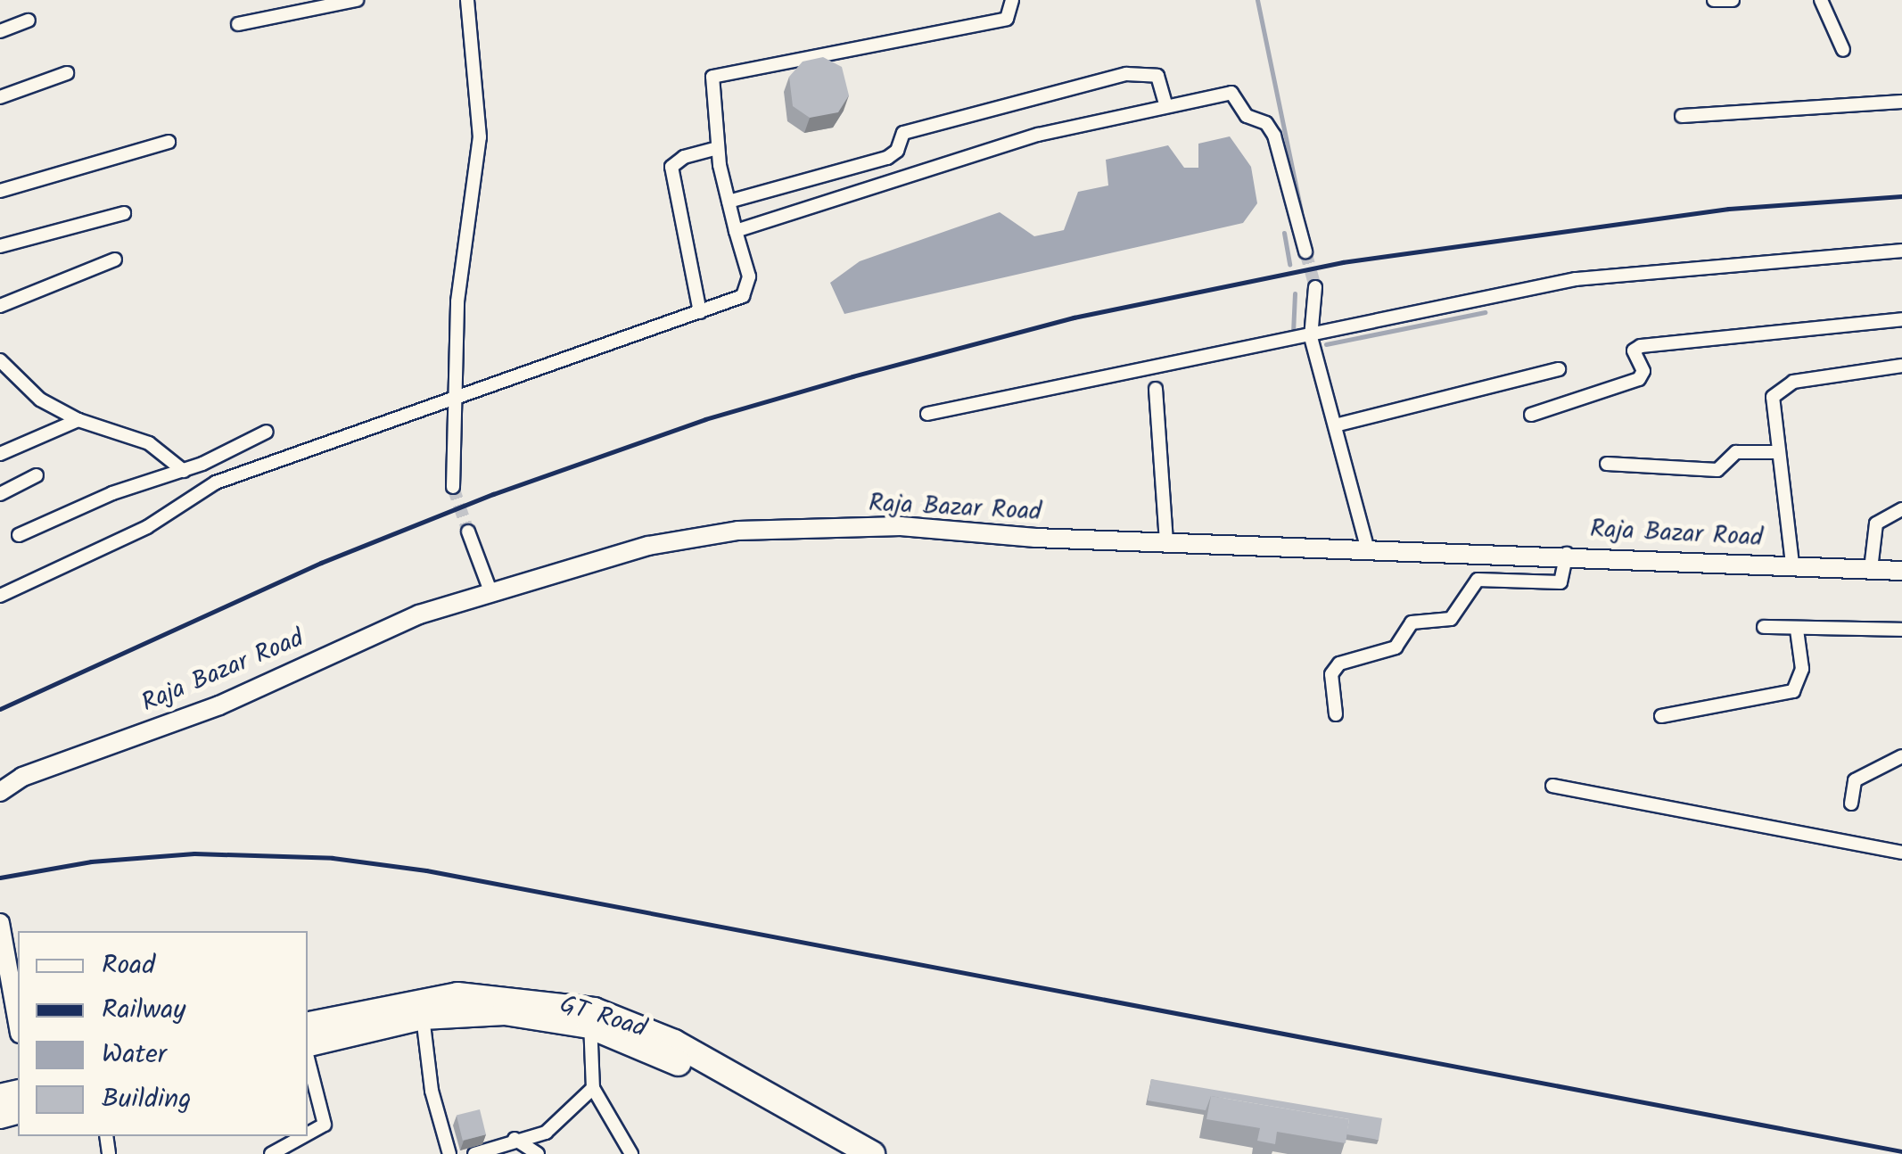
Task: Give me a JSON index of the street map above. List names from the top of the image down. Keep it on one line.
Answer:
{"streets":{"highway":["GT Road"],"street":["Raja Bazar Road"]},"legend":["Road","Railway","Water","Building"]}
